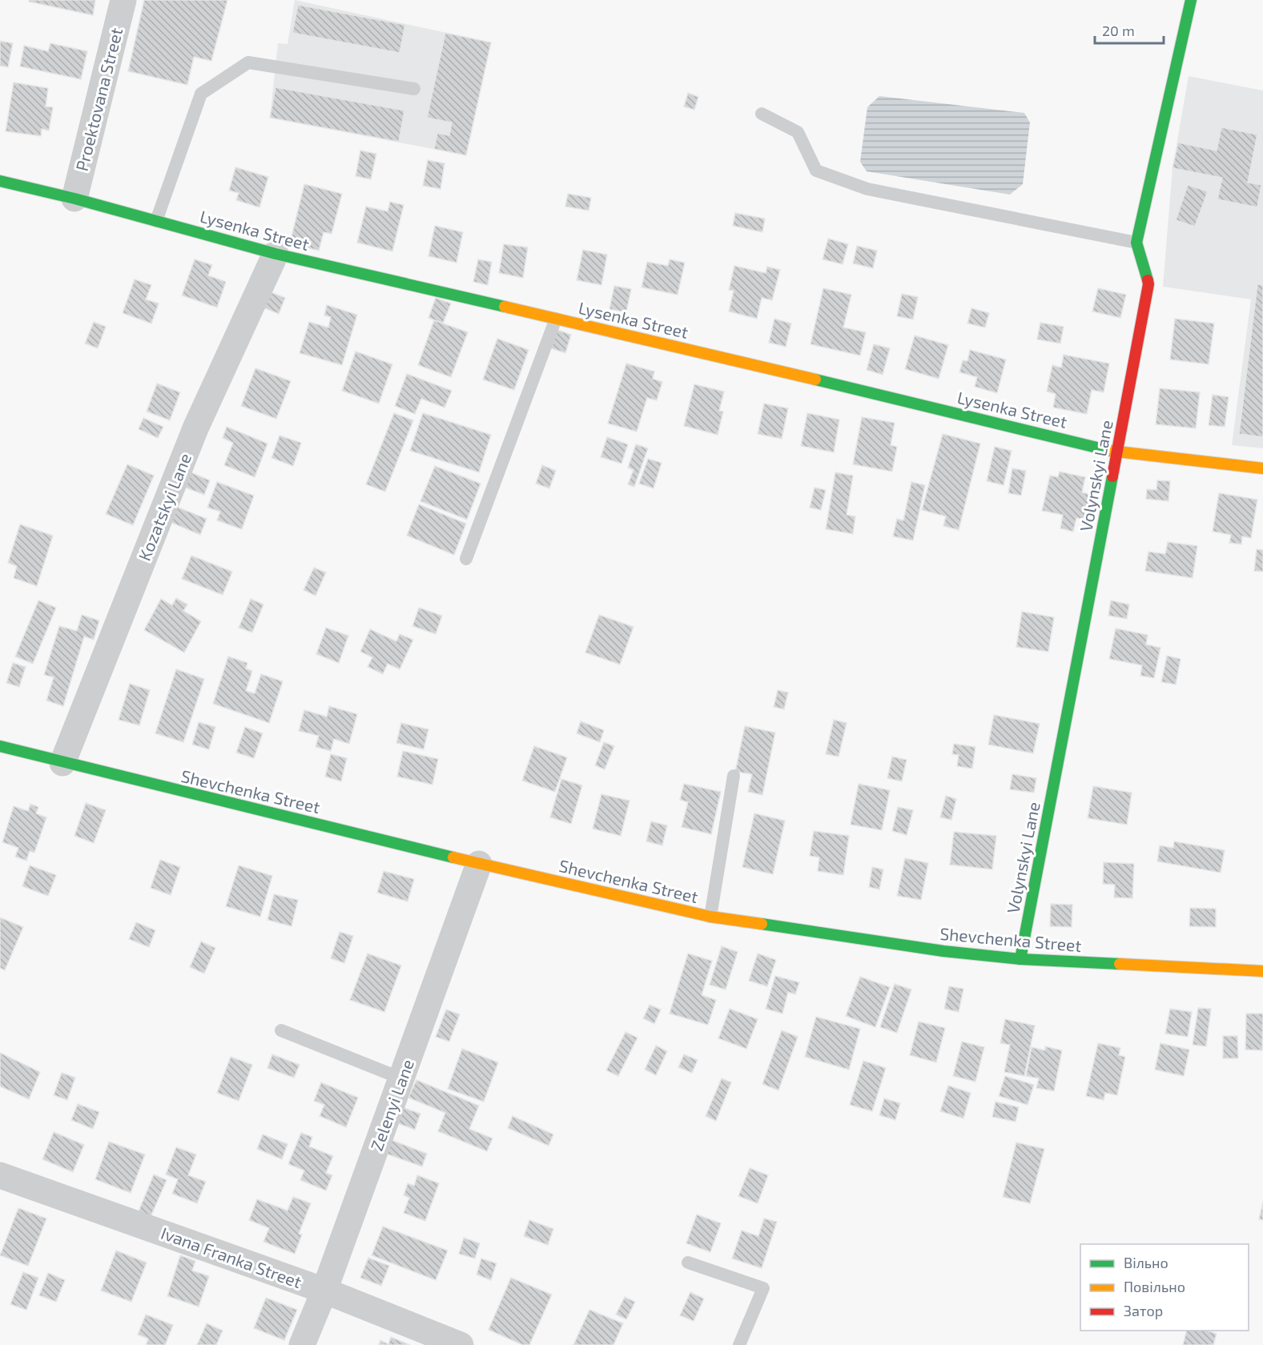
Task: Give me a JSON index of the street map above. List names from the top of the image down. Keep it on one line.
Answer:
{"streets":{"street":["Proektovana Street","Lysenka Street","Volynskyi Lane","Kozatskyi Lane","Shevchenka Street","Zelenyi Lane","Ivana Franka Street"]},"crossings":[["Proektovana Street","Lysenka Street"],["Lysenka Street","Volynskyi Lane"],["Lysenka Street","Kozatskyi Lane"],["Volynskyi Lane","Shevchenka Street"],["Kozatskyi Lane","Shevchenka Street"],["Shevchenka Street","Zelenyi Lane"],["Zelenyi Lane","Ivana Franka Street"]],"legend":["Вільно","Повільно","Затор"],"scale_bar":"20 m"}
